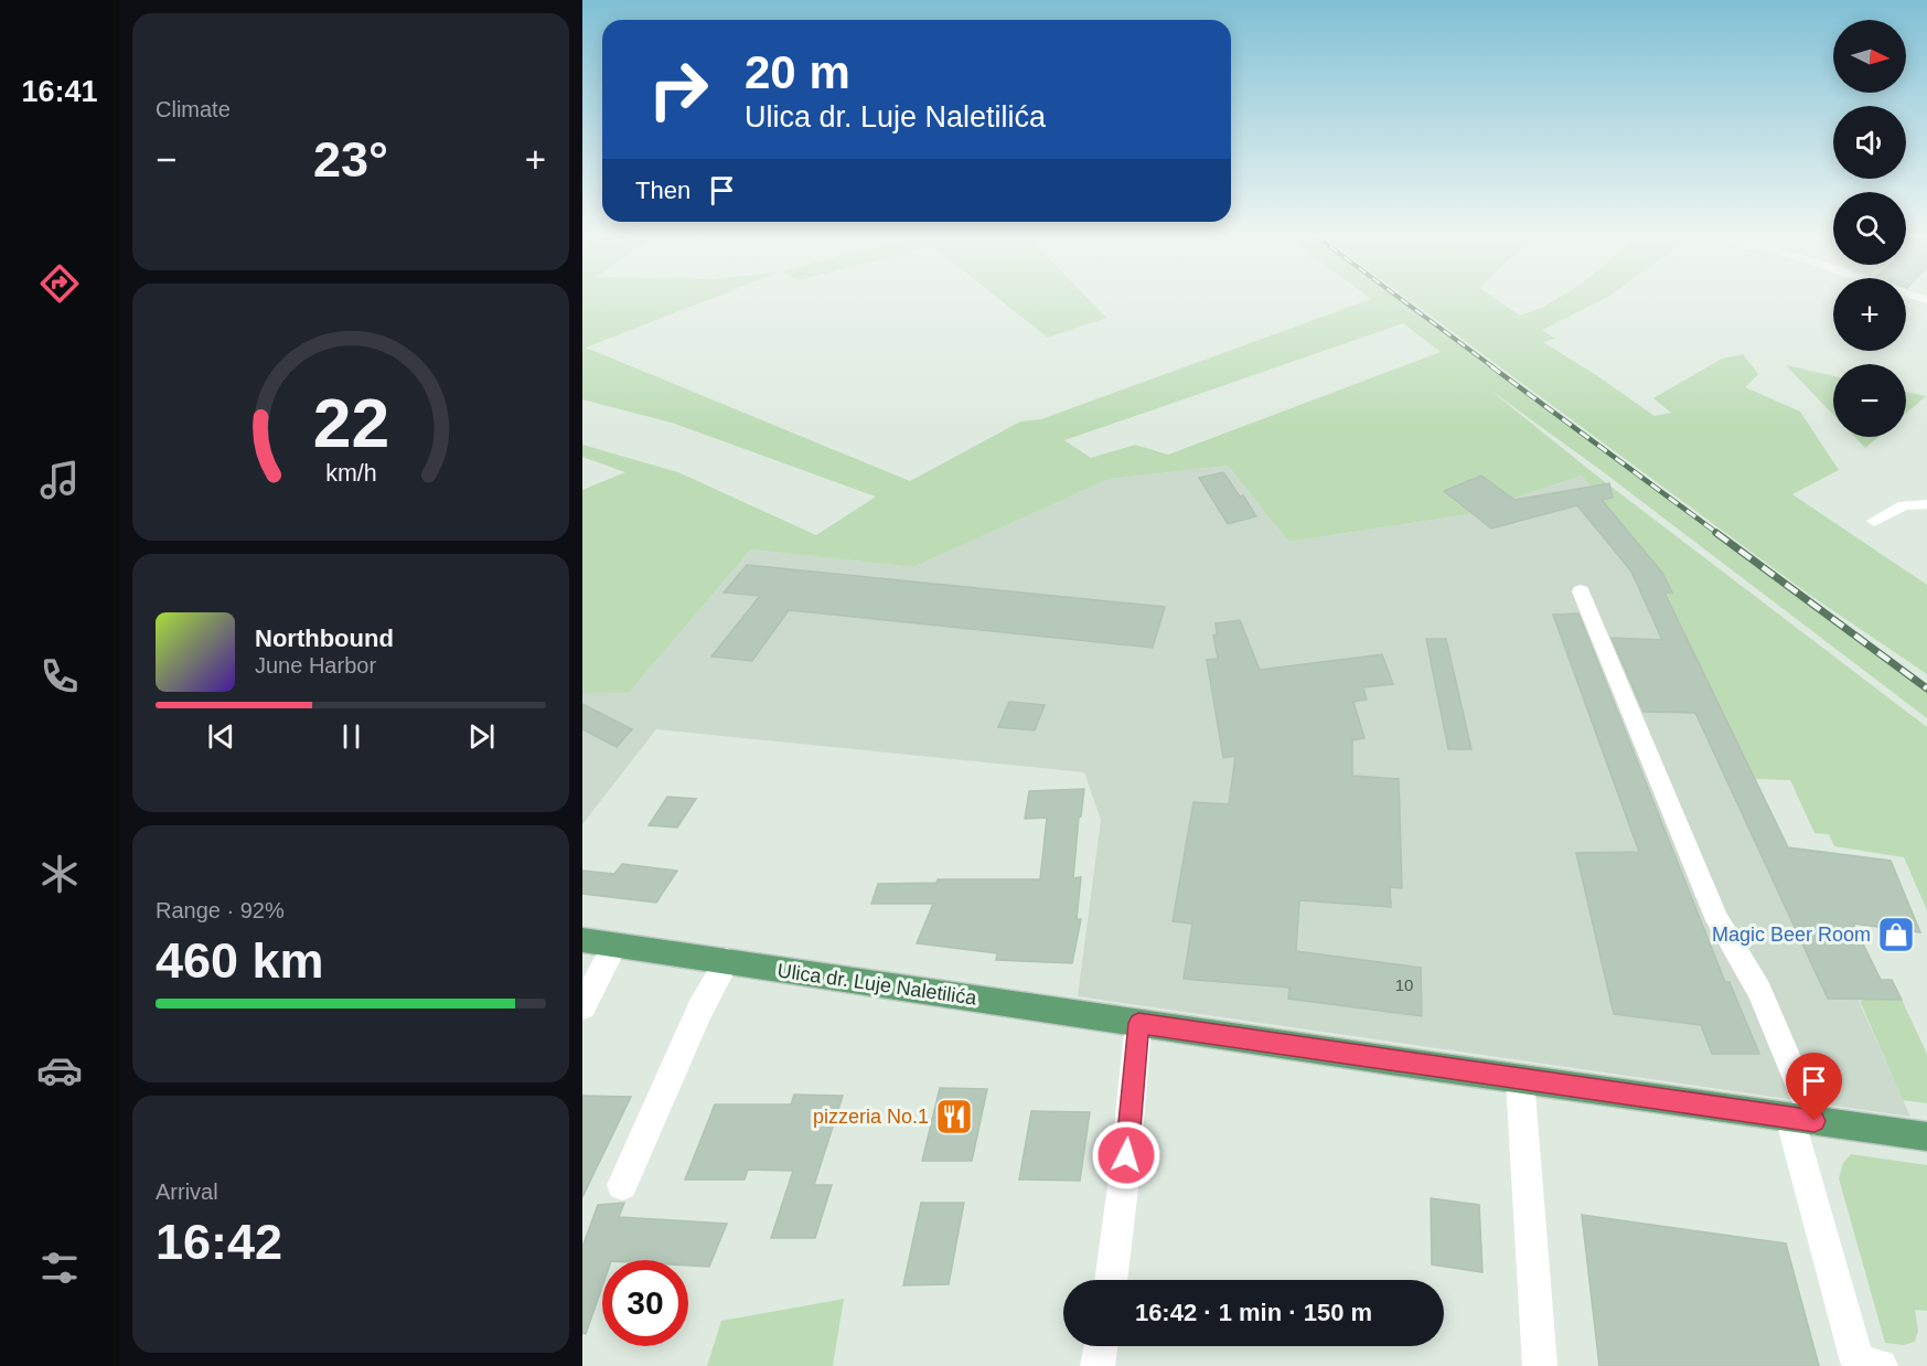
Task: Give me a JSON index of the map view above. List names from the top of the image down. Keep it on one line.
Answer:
{"streets":{"main road":["Ulica dr. Luje Naletilića"]},"places":{"shop":["Magic Beer Room"],"restaurant":["pizzeria No.1"]},"house_numbers":["10"],"north":"right","page":{"tabs":"16:41","tile":["Climate",["Range · 92%","460 km"],["Arrival","16:42"]],"map_buttons":["+","−"],"turn":["20 m","Ulica dr. Luje Naletilića"],"heat":["−","23°","+"],"then":"Then","song":["Northbound","June Harbor"],"limit":"30","trip":"16:42 · 1 min · 150 m","gauge":["22","km/h"]}}
